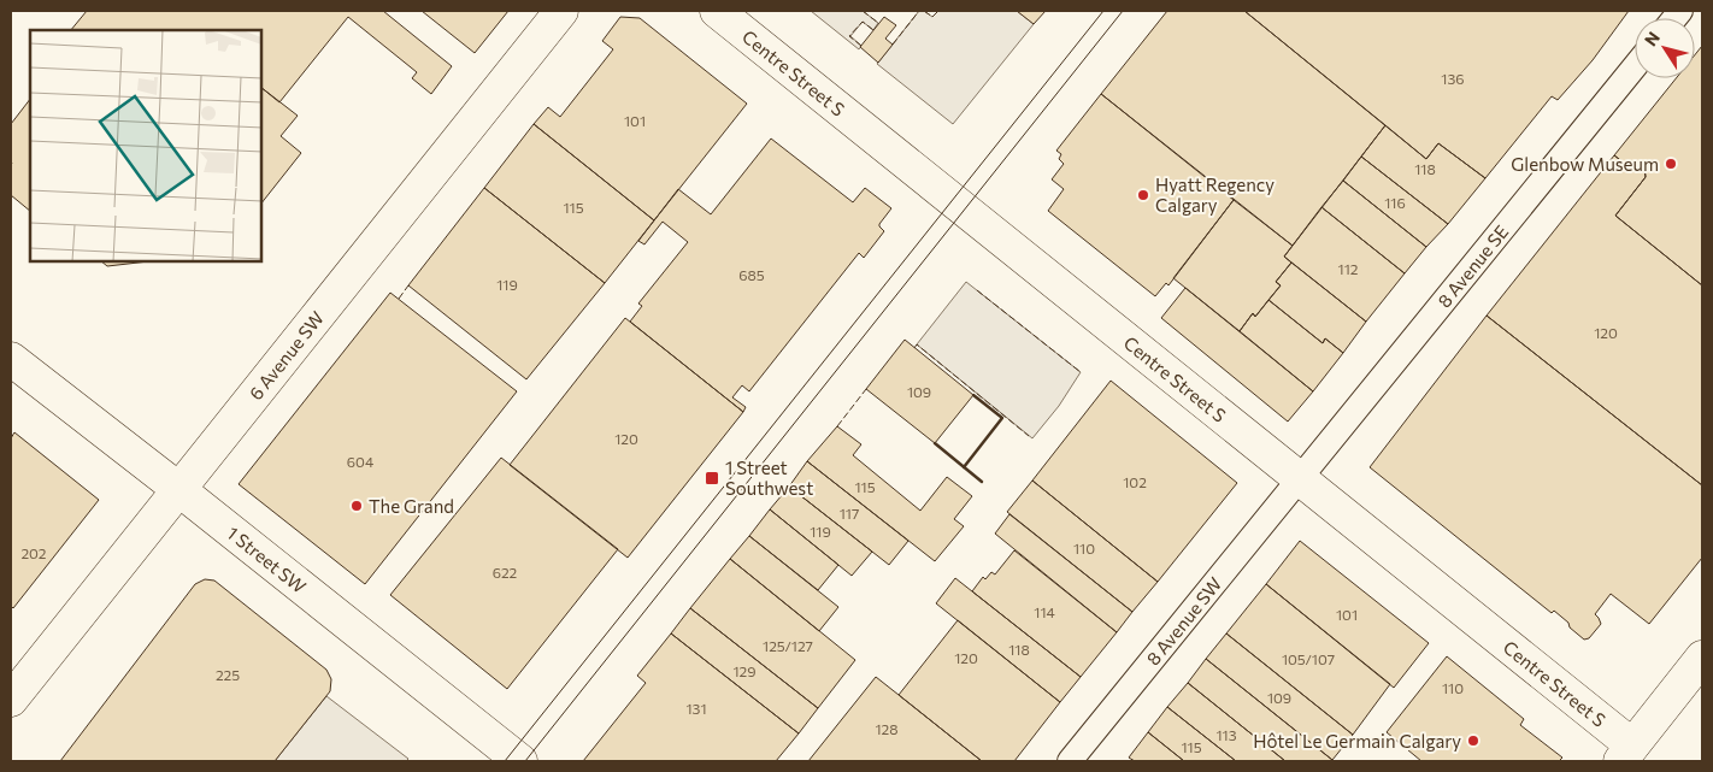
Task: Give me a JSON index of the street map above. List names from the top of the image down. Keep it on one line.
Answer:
{"streets":{"street":["Centre Street S","8 Avenue SE","6 Avenue SW","1 Street SW","8 Avenue SW"]},"crossings":[["Centre Street S","8 Avenue SE"],["Centre Street S","8 Avenue SW"],["8 Avenue SE","8 Avenue SW"],["6 Avenue SW","1 Street SW"]],"places":{"other":["Glenbow Museum","Hyatt Regency Calgary","The Grand","Hôtel Le Germain Calgary"],"transit":["1 Street Southwest"]},"house_numbers":["136","101","118","116","115","112","685","119","120","109","120","604","102","115","117","119","110","202","622","114","101","125/127","118","120","105/107","129","225","110","109","131","128","113","115"],"north":"top left"}
